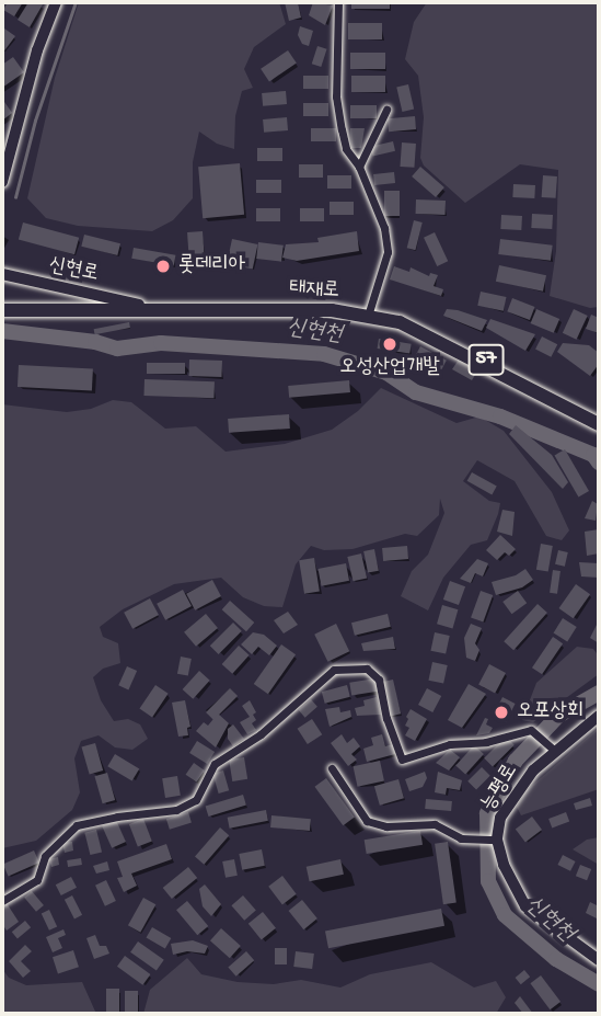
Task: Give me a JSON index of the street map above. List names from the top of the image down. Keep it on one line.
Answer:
{"streets":{"main road":["신현로","태재로","57","능평로"]},"crossings":[["신현로","태재로"]],"water":["신현천"],"places":["롯데리아","오성산업개발","오포상회"]}
